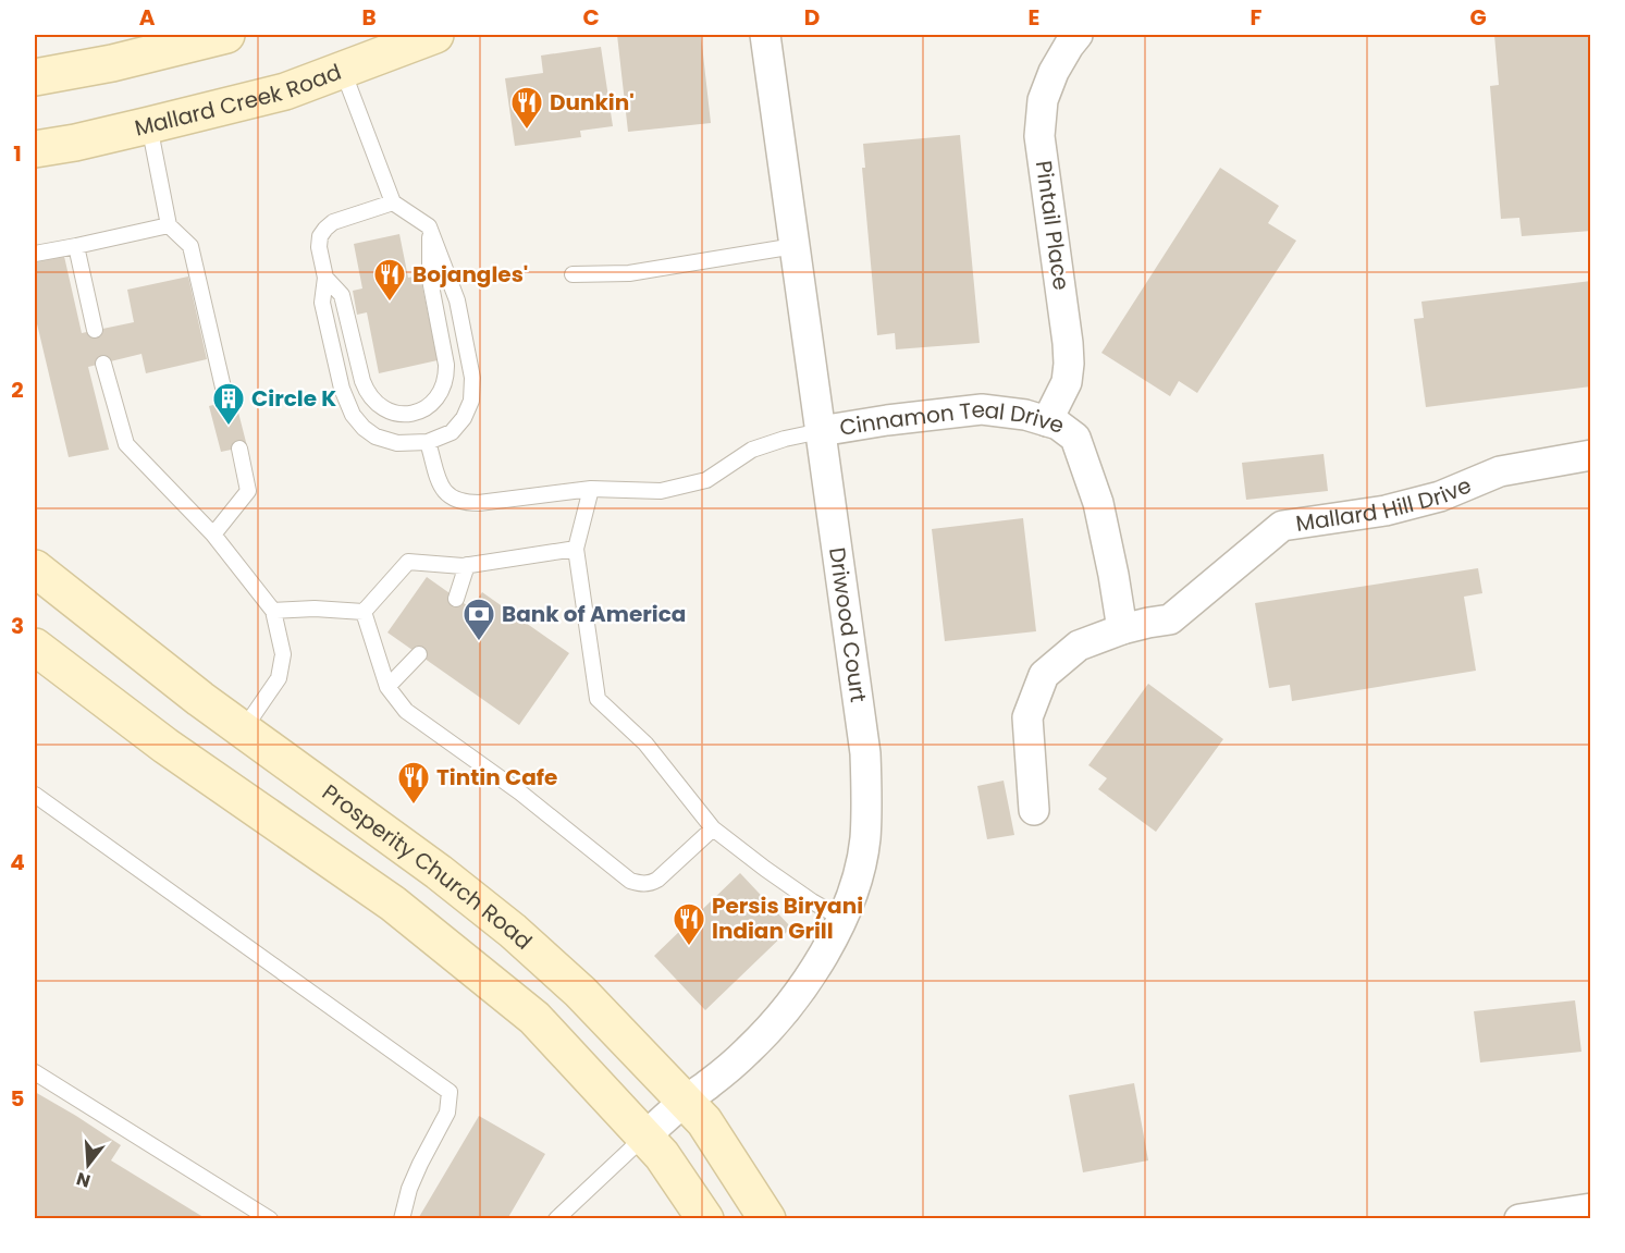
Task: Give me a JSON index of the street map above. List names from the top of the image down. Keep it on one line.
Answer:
{"streets":{"main road":["Mallard Creek Road","Prosperity Church Road"],"street":["Pintail Place","Cinnamon Teal Drive","Mallard Hill Drive","Driwood Court"]},"crossings":[["Pintail Place","Cinnamon Teal Drive"],["Cinnamon Teal Drive","Mallard Hill Drive"],["Cinnamon Teal Drive","Driwood Court"],["Driwood Court","Prosperity Church Road"]],"places":{"restaurant":["Dunkin'","Bojangles'","Tintin Cafe","Persis Biryani Indian Grill"],"building":["Circle K"],"bank":["Bank of America"]},"north":"bottom","grid":{"columns":["A","B","C","D","E","F","G"],"rows":["1","2","3","4","5"]}}
